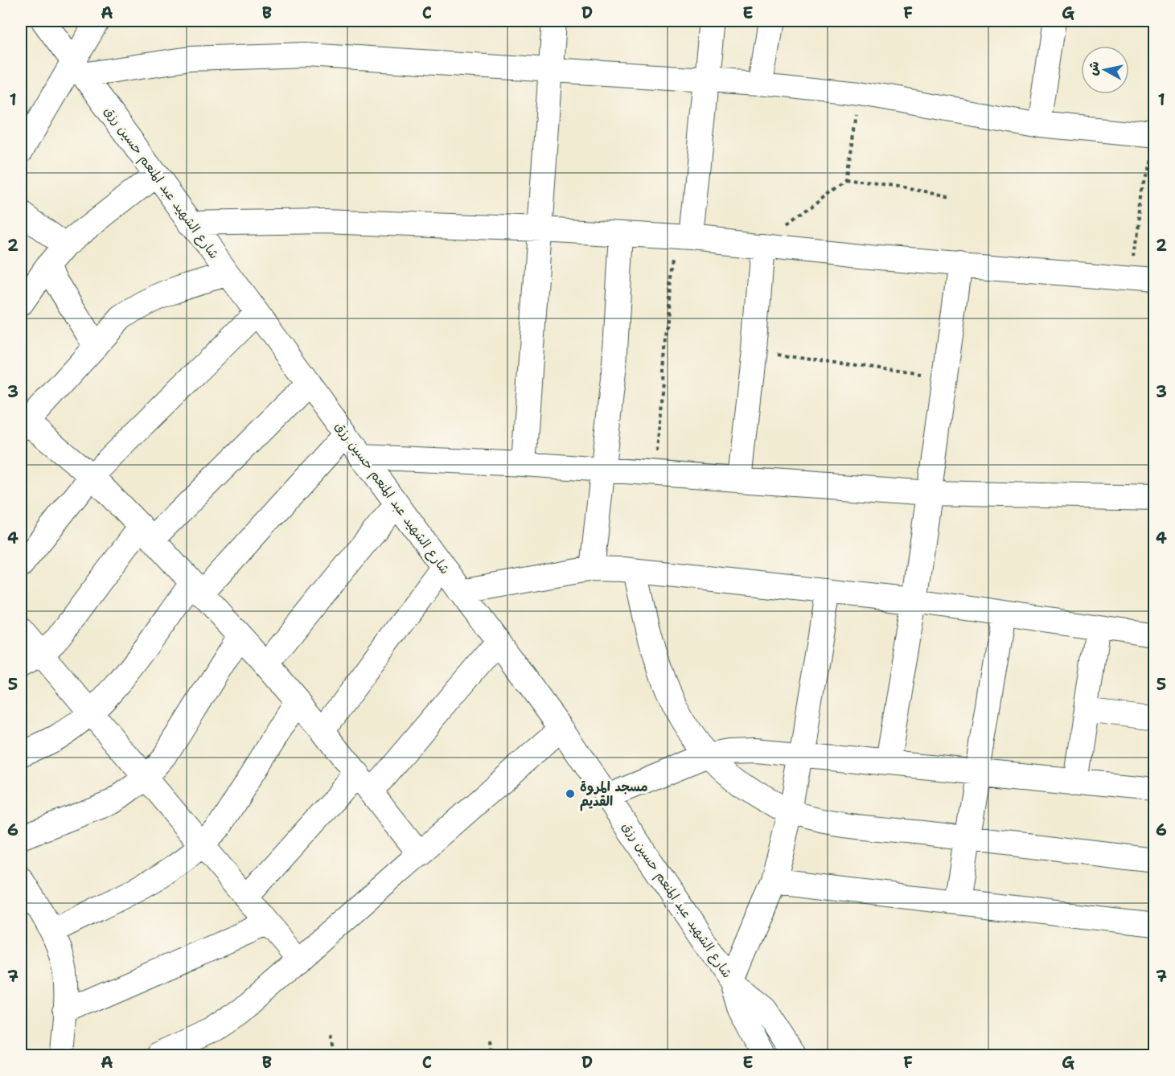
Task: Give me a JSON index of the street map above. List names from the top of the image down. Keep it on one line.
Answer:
{"streets":{"street":["شارع الشهيد عبد المنعم حسين رزق"]},"places":["مسجد المروة القديم"],"north":"left","grid":{"columns":["A","B","C","D","E","F","G"],"rows":["1","2","3","4","5","6","7"]}}
